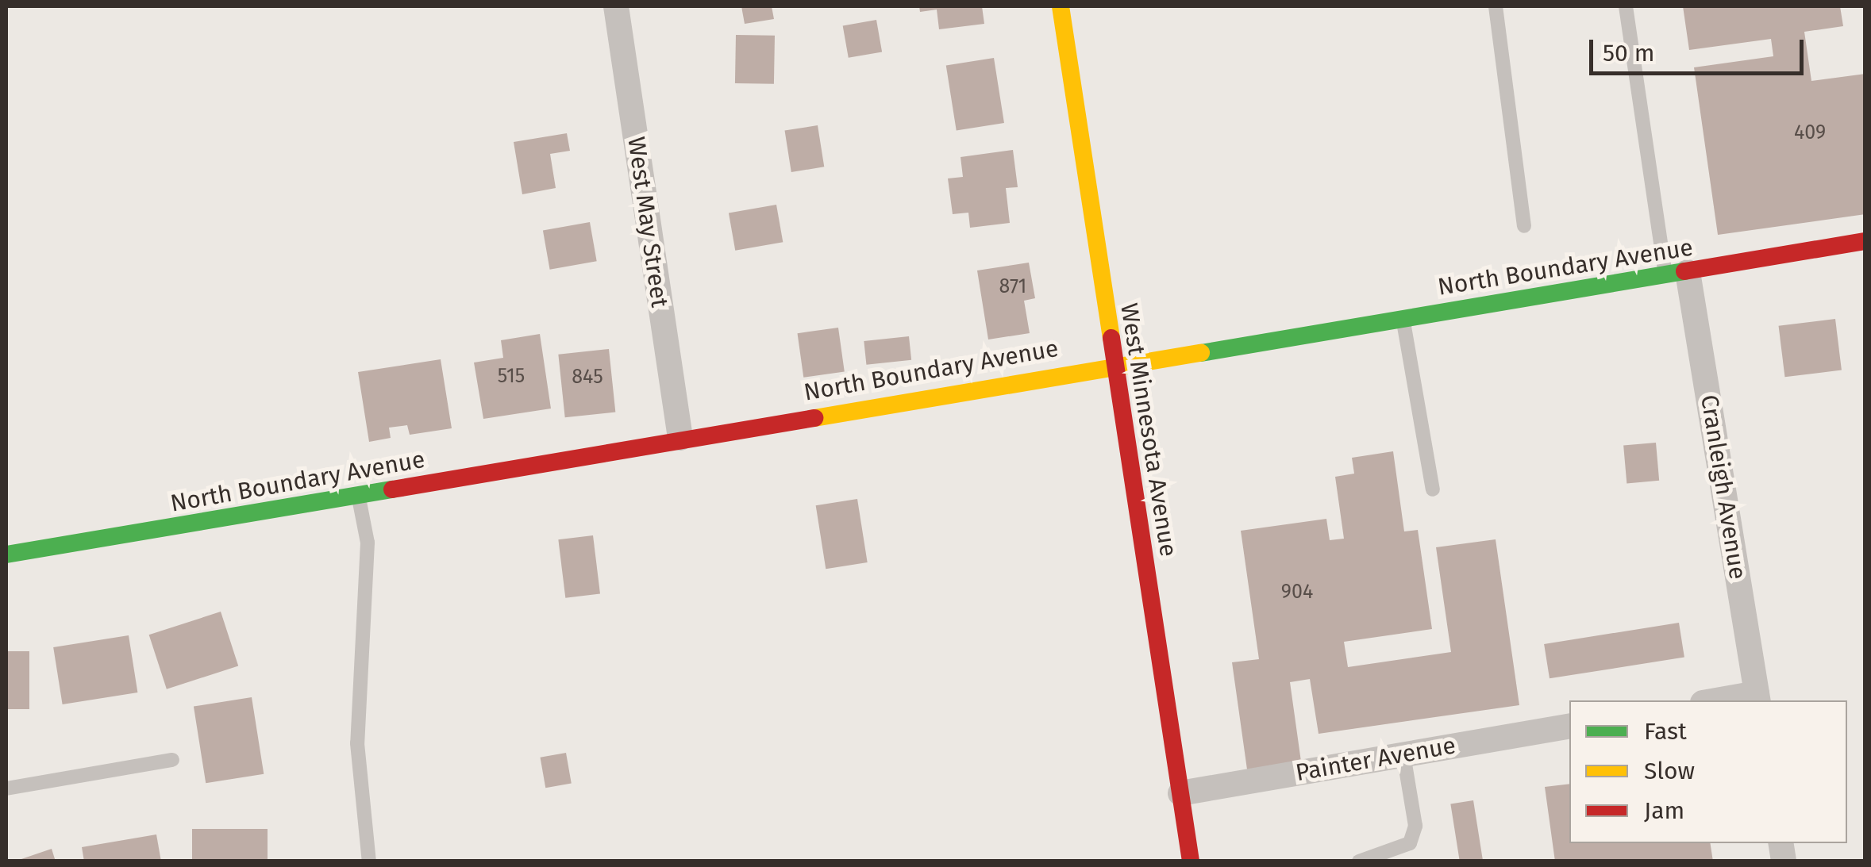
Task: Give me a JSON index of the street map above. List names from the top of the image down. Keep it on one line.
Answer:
{"streets":{"street":["West May Street","North Boundary Avenue","West Minnesota Avenue","Cranleigh Avenue","Painter Avenue"]},"crossings":[["West May Street","North Boundary Avenue"],["North Boundary Avenue","West Minnesota Avenue"],["North Boundary Avenue","Cranleigh Avenue"],["West Minnesota Avenue","Painter Avenue"]],"house_numbers":["409","871","515","845","904"],"legend":["Fast","Slow","Jam"],"scale_bar":"50 m"}
